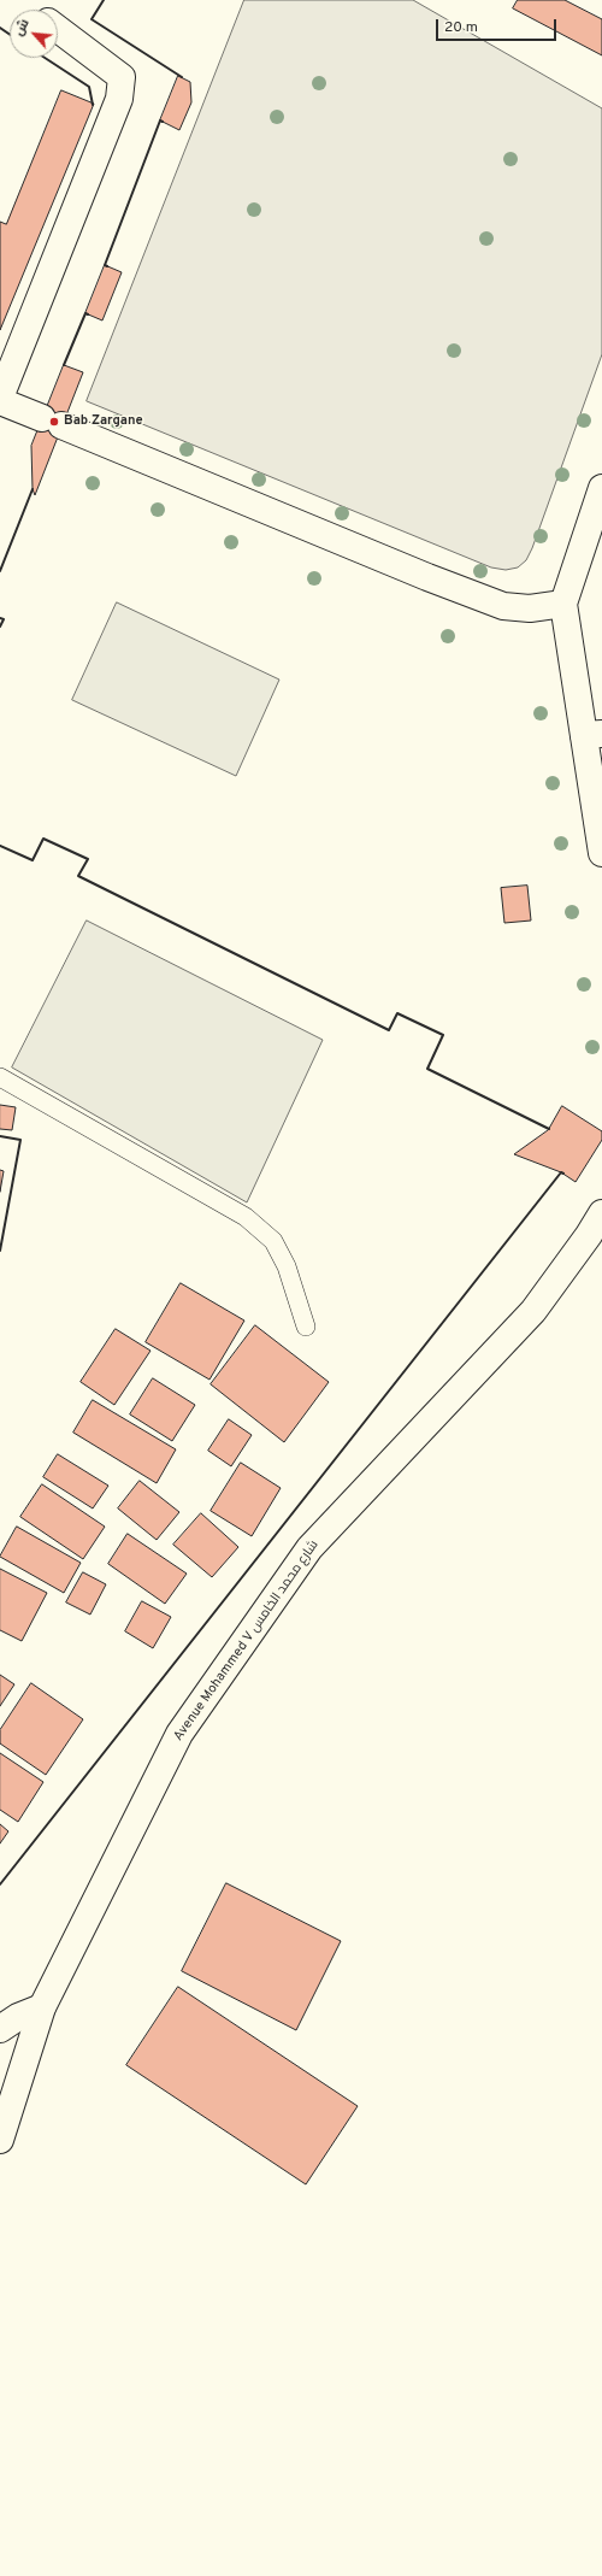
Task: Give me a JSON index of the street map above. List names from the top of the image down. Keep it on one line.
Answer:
{"streets":{"main road":["Avenue Mohammed V شارع محمد الخامس"]},"places":["Bab Zargane"],"scale_bar":"20 m","north":"top left"}
